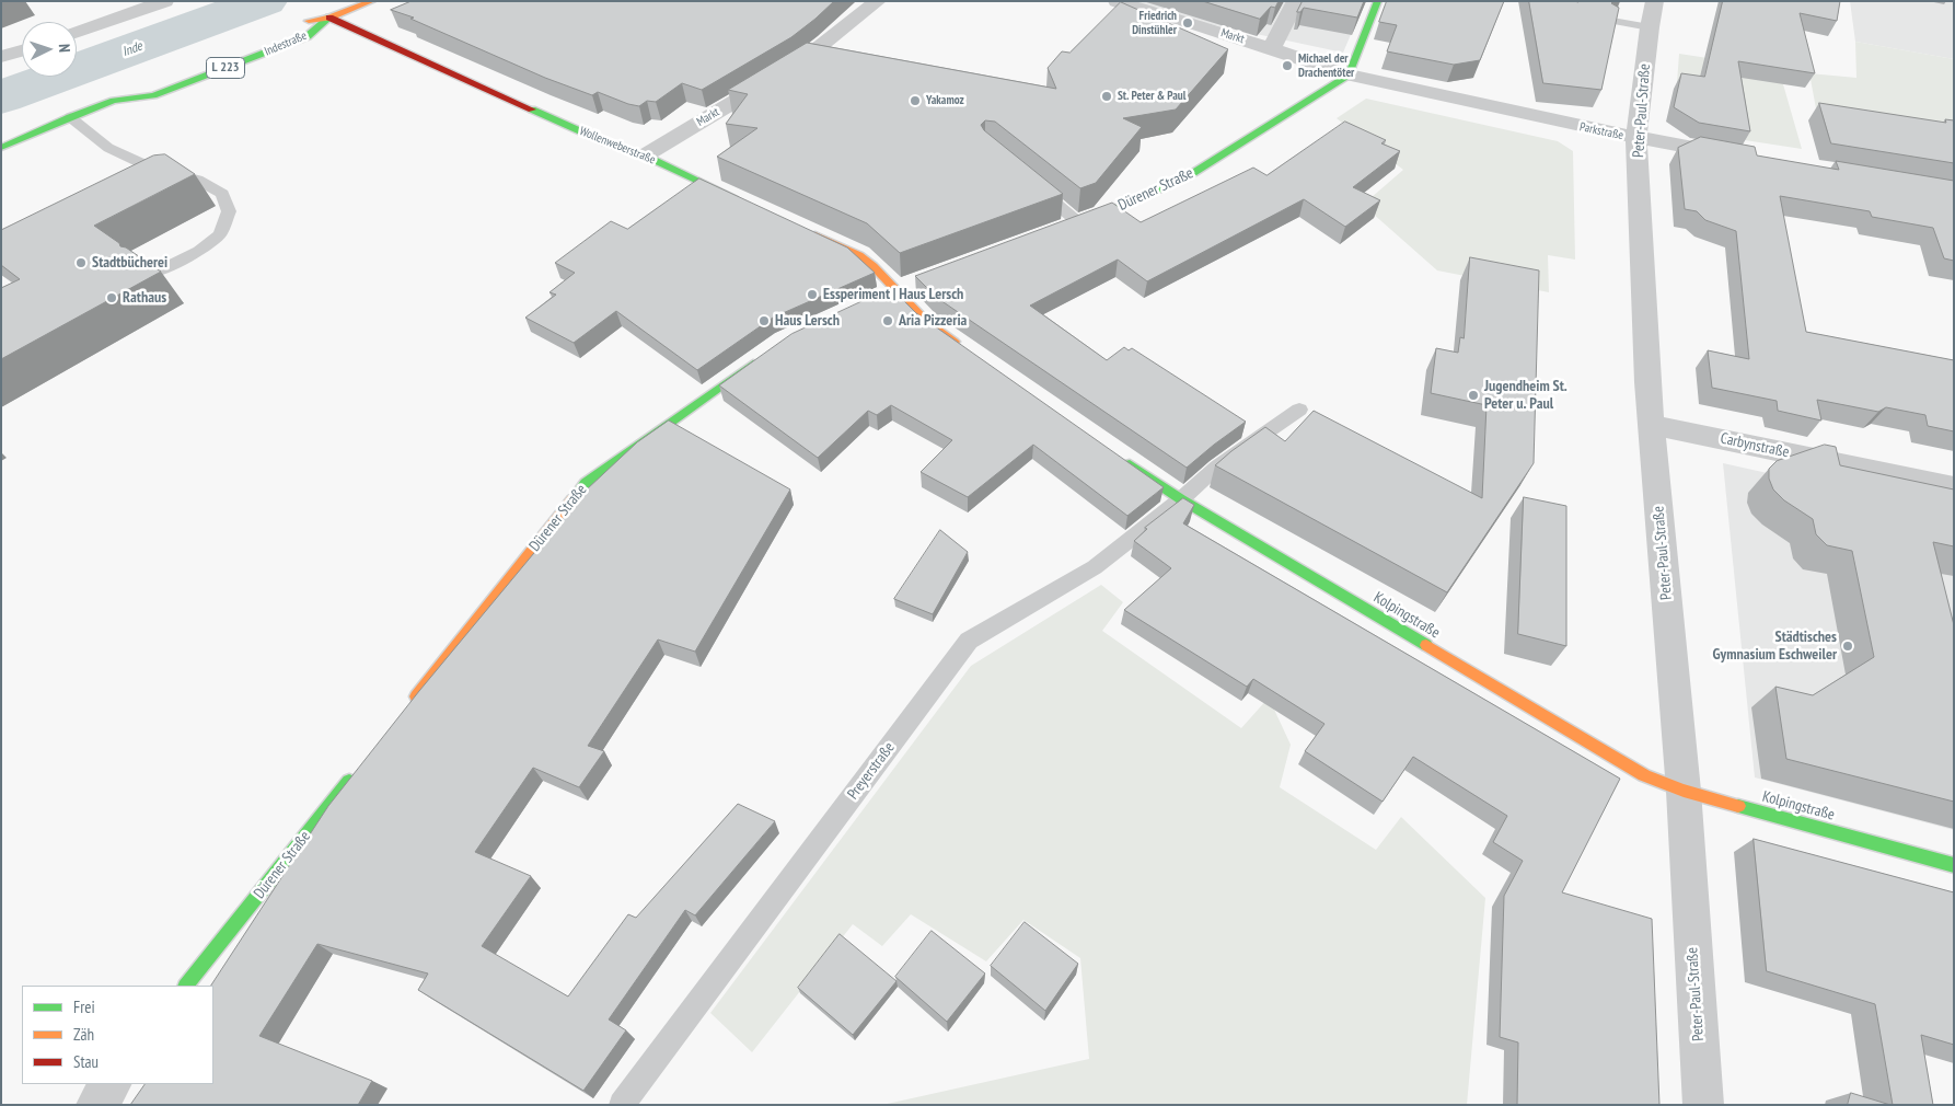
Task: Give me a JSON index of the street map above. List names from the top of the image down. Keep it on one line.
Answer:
{"streets":{"street":["Markt","Indestraße","L 223","Peter-Paul-Straße","Parkstraße","Wollenweberstraße","Dürener Straße","Carbynstraße","Kolpingstraße"],"lane":["Preyerstraße"]},"crossings":[["Markt","Parkstraße"],["Markt","Wollenweberstraße"],["Markt","Dürener Straße"],["Indestraße","Wollenweberstraße"],["Peter-Paul-Straße","Parkstraße"],["Peter-Paul-Straße","Carbynstraße"],["Peter-Paul-Straße","Kolpingstraße"],["Parkstraße","Dürener Straße"],["Kolpingstraße","Preyerstraße"]],"water":["Inde"],"places":["Friedrich Dinstühler","Michael der Drachentöter","St. Peter & Paul","Yakamoz","Stadtbücherei","Essperiment | Haus Lersch","Rathaus","Haus Lersch","Aria Pizzeria","Jugendheim St. Peter u. Paul","Städtisches Gymnasium Eschweiler"],"legend":["Frei","Zäh","Stau"],"north":"right"}
